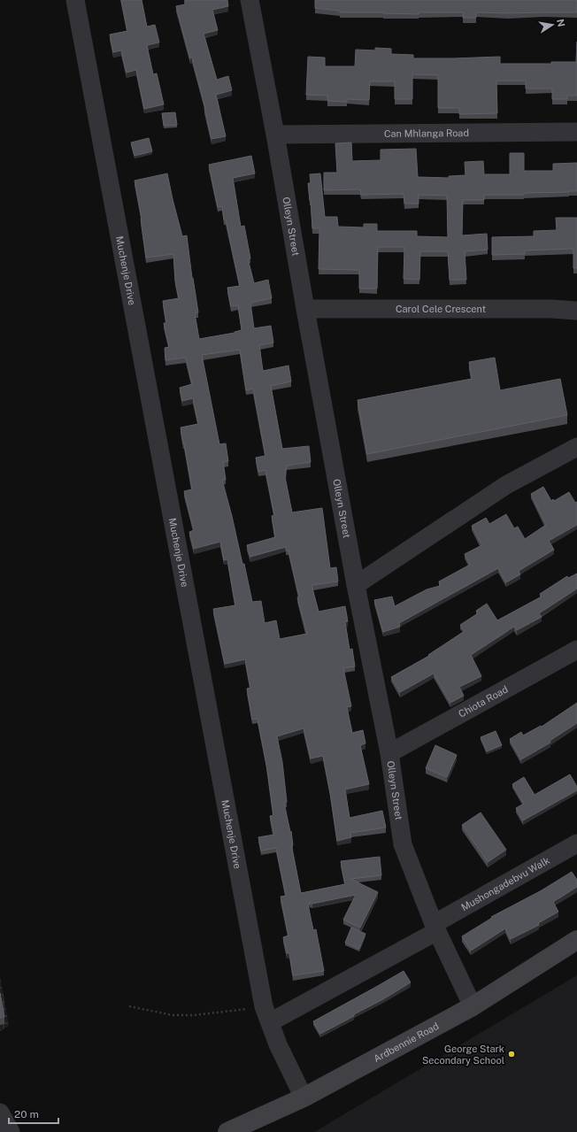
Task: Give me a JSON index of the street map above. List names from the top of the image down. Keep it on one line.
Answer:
{"streets":{"main road":["Ardbennie Road"],"street":["Can Mhlanga Road","Olleyn Street","Muchenje Drive","Carol Cele Crescent","Chiota Road","Mushongadebvu Walk"]},"crossings":[["Can Mhlanga Road","Olleyn Street"],["Olleyn Street","Carol Cele Crescent"],["Olleyn Street","Chiota Road"],["Olleyn Street","Mushongadebvu Walk"],["Olleyn Street","Ardbennie Road"],["Muchenje Drive","Mushongadebvu Walk"],["Muchenje Drive","Ardbennie Road"]],"places":["George Stark Secondary School"],"scale_bar":"20 m","north":"right"}
